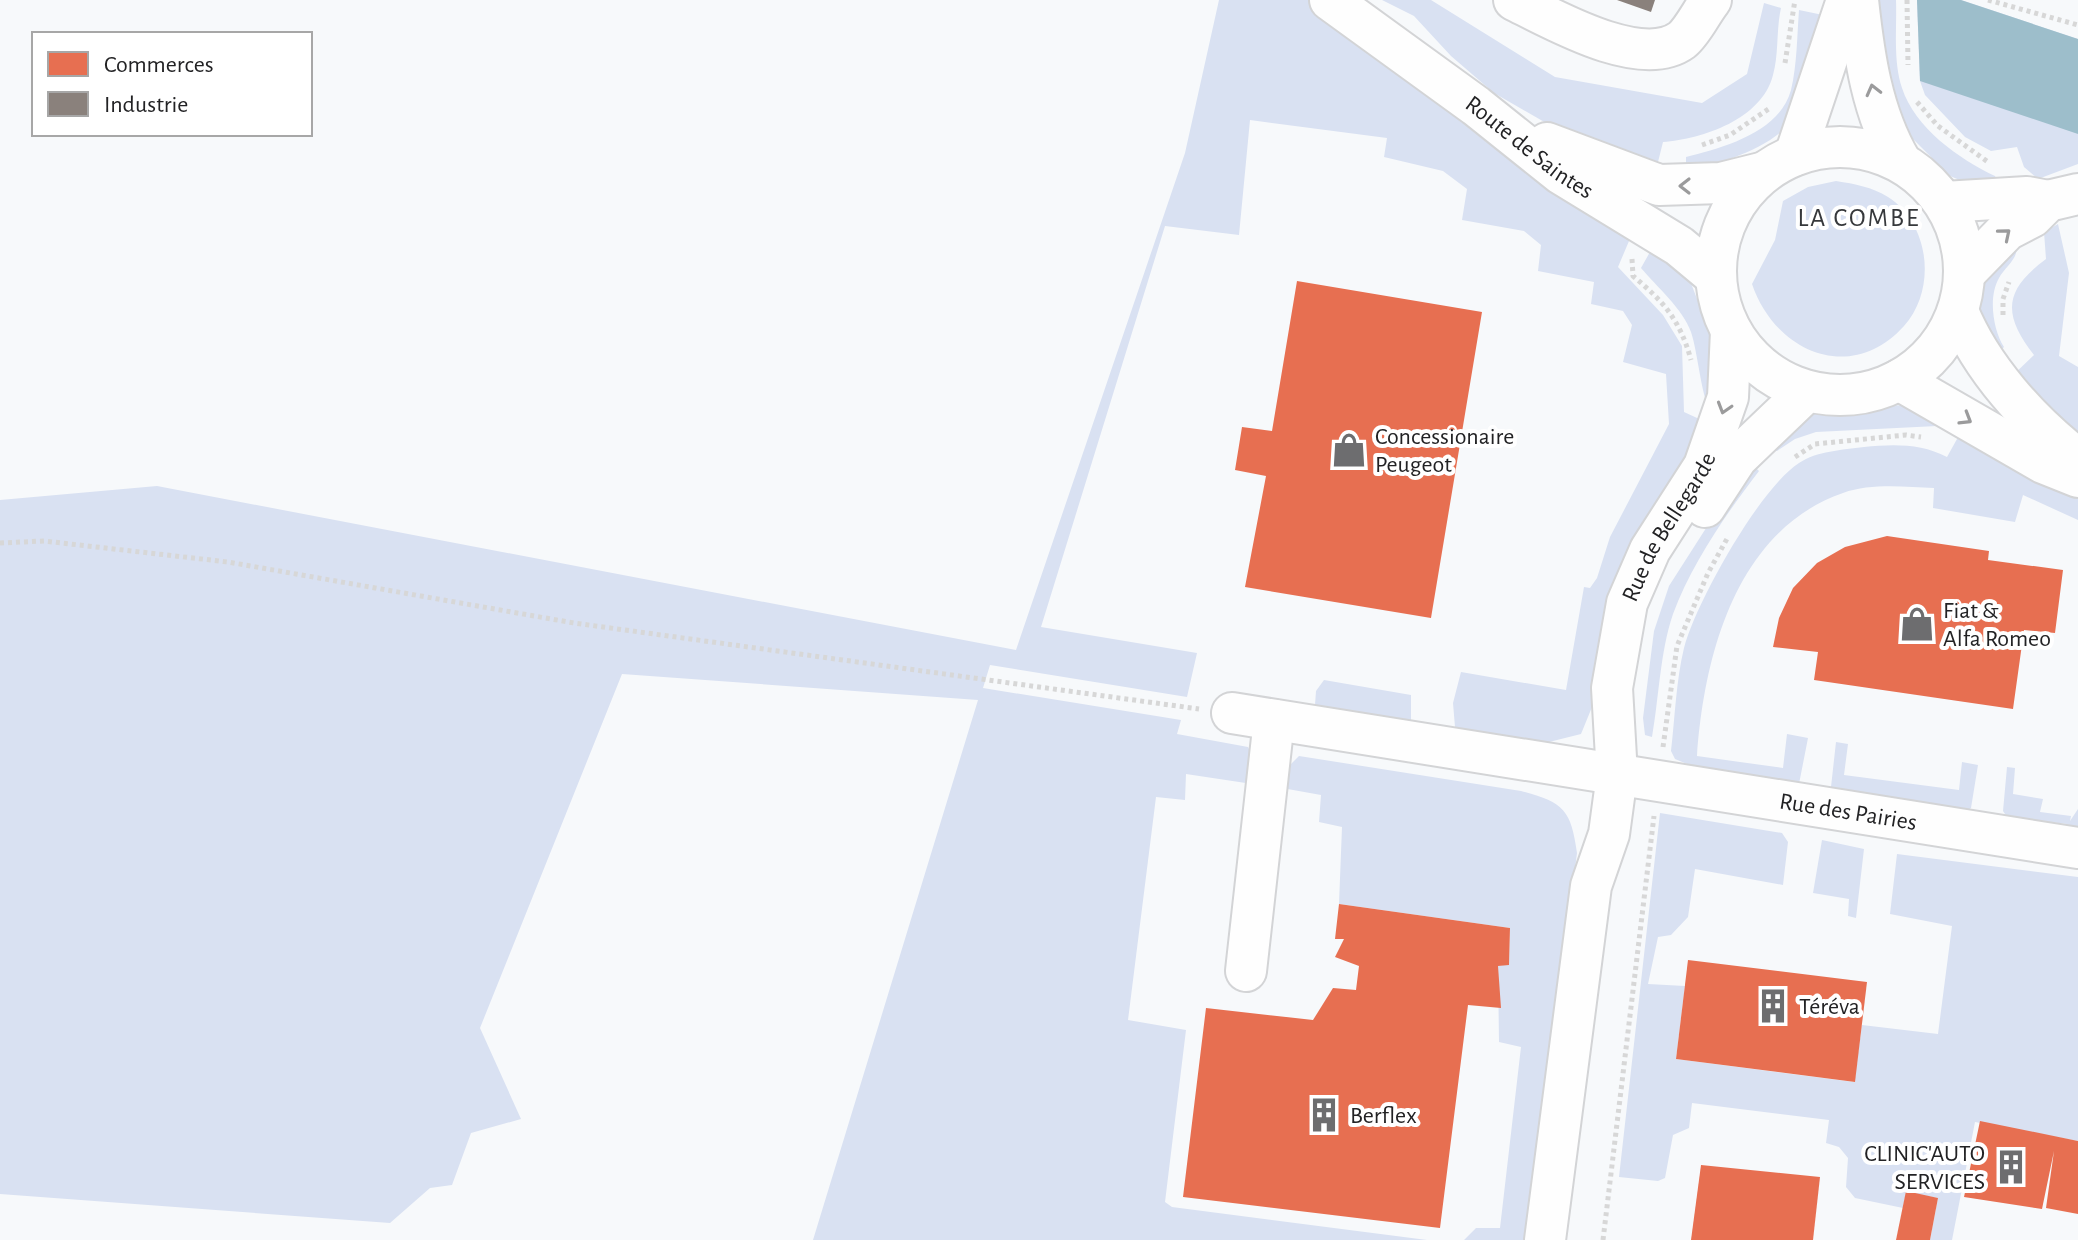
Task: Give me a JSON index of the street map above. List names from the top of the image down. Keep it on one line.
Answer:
{"streets":{"street":["Route de Saintes","Rue de Bellegarde","Rue des Pairies"]},"crossings":[["Route de Saintes","Rue de Bellegarde"],["Rue de Bellegarde","Rue des Pairies"]],"districts":["LA COMBE"],"places":{"shop":["Concessionaire Peugeot","Fiat & Alfa Romeo"],"building":["Téréva","Berflex","CLINIC'AUTO SERVICES"]},"legend":["Commerces","Industrie"]}
